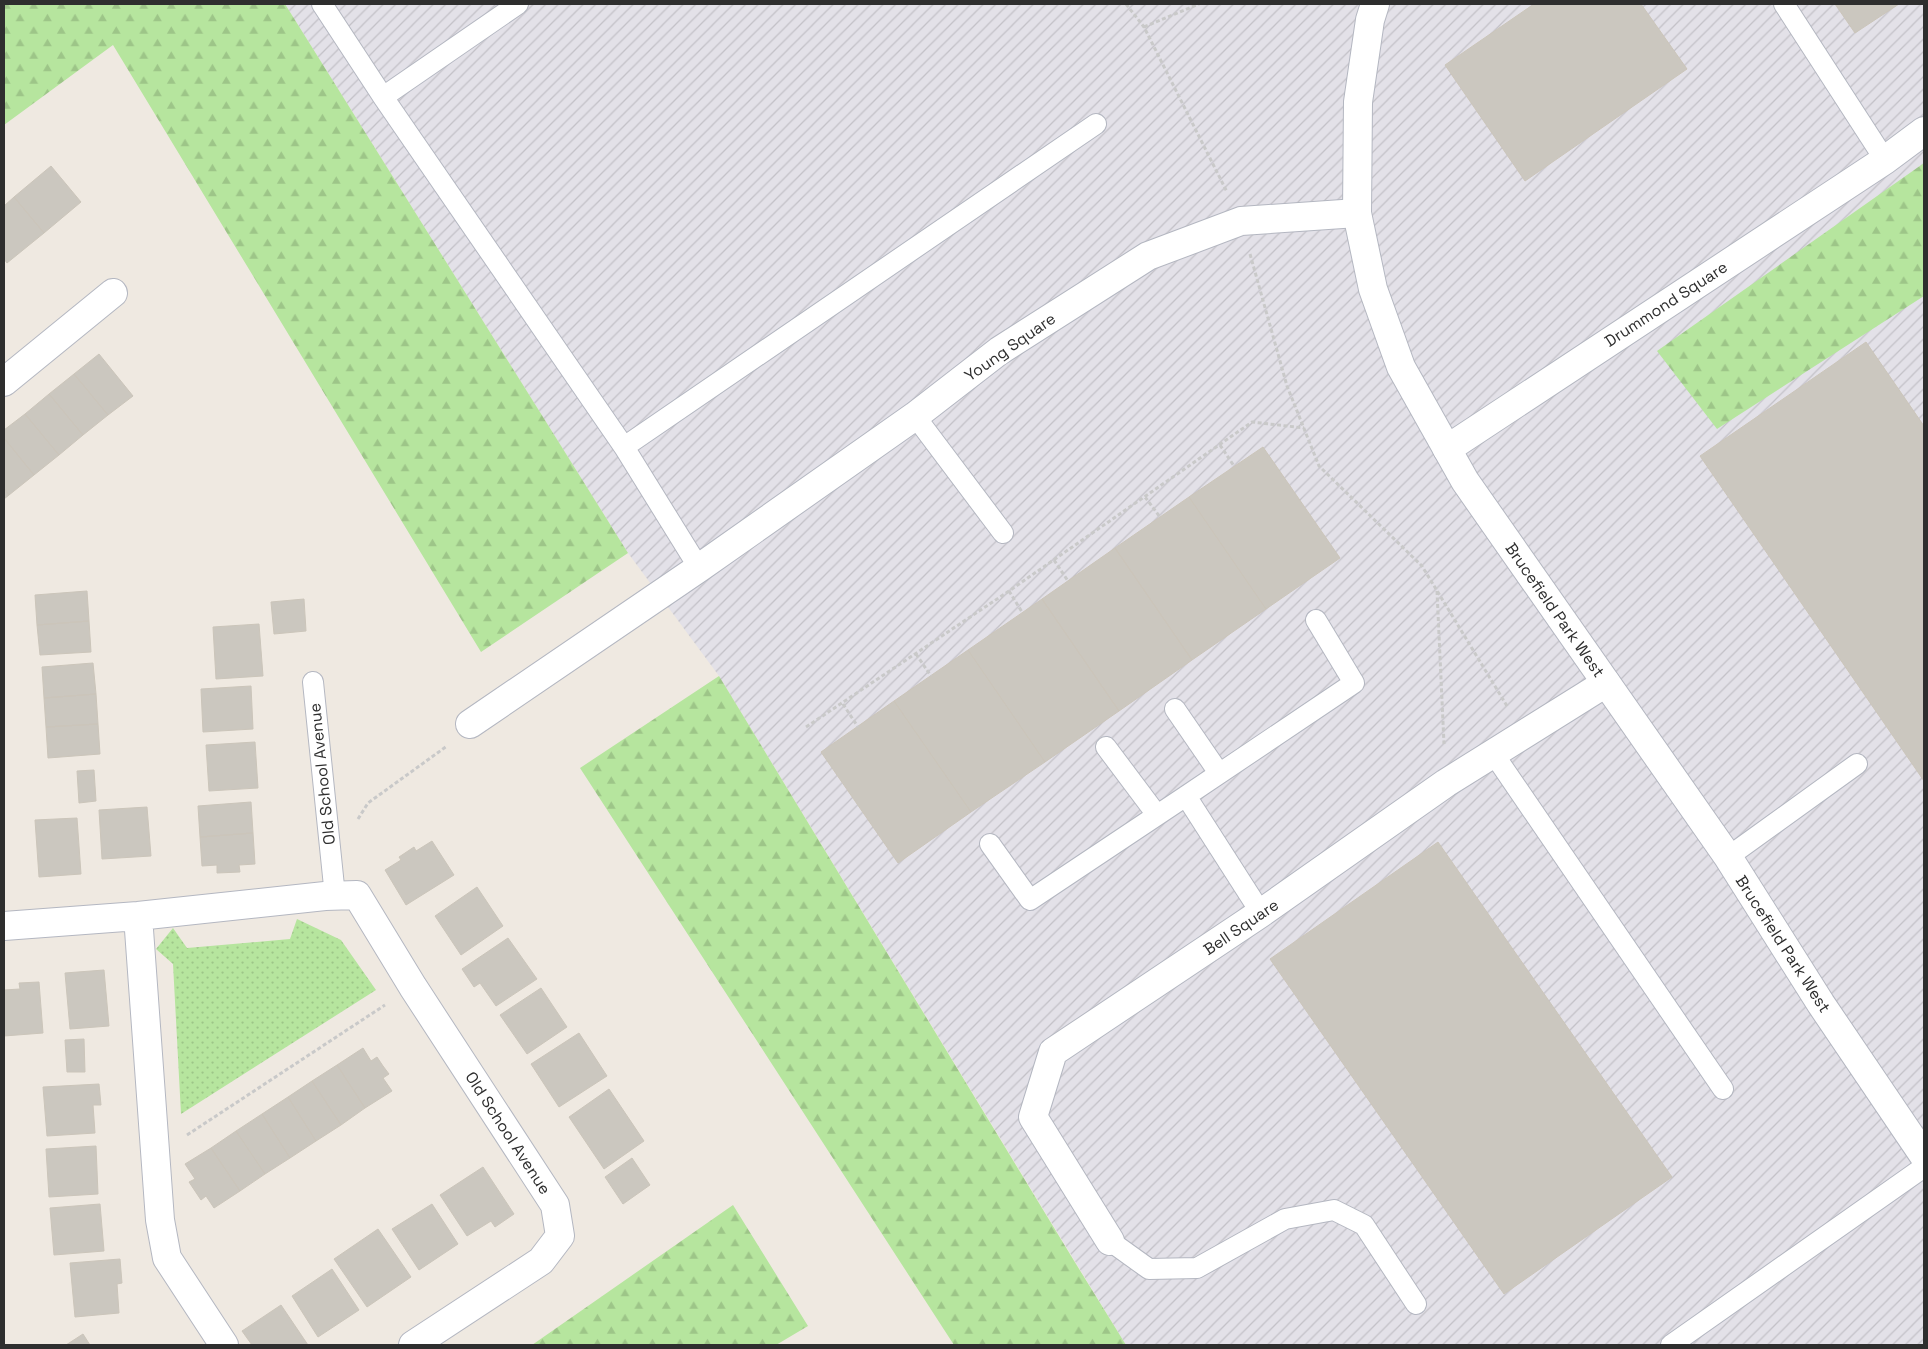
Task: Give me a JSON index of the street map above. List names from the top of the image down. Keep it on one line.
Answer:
{"streets":{"street":["Drummond Square","Young Square","Brucefield Park West","Old School Avenue","Bell Square"]},"crossings":[["Drummond Square","Brucefield Park West"],["Young Square","Brucefield Park West"],["Brucefield Park West","Bell Square"]]}
